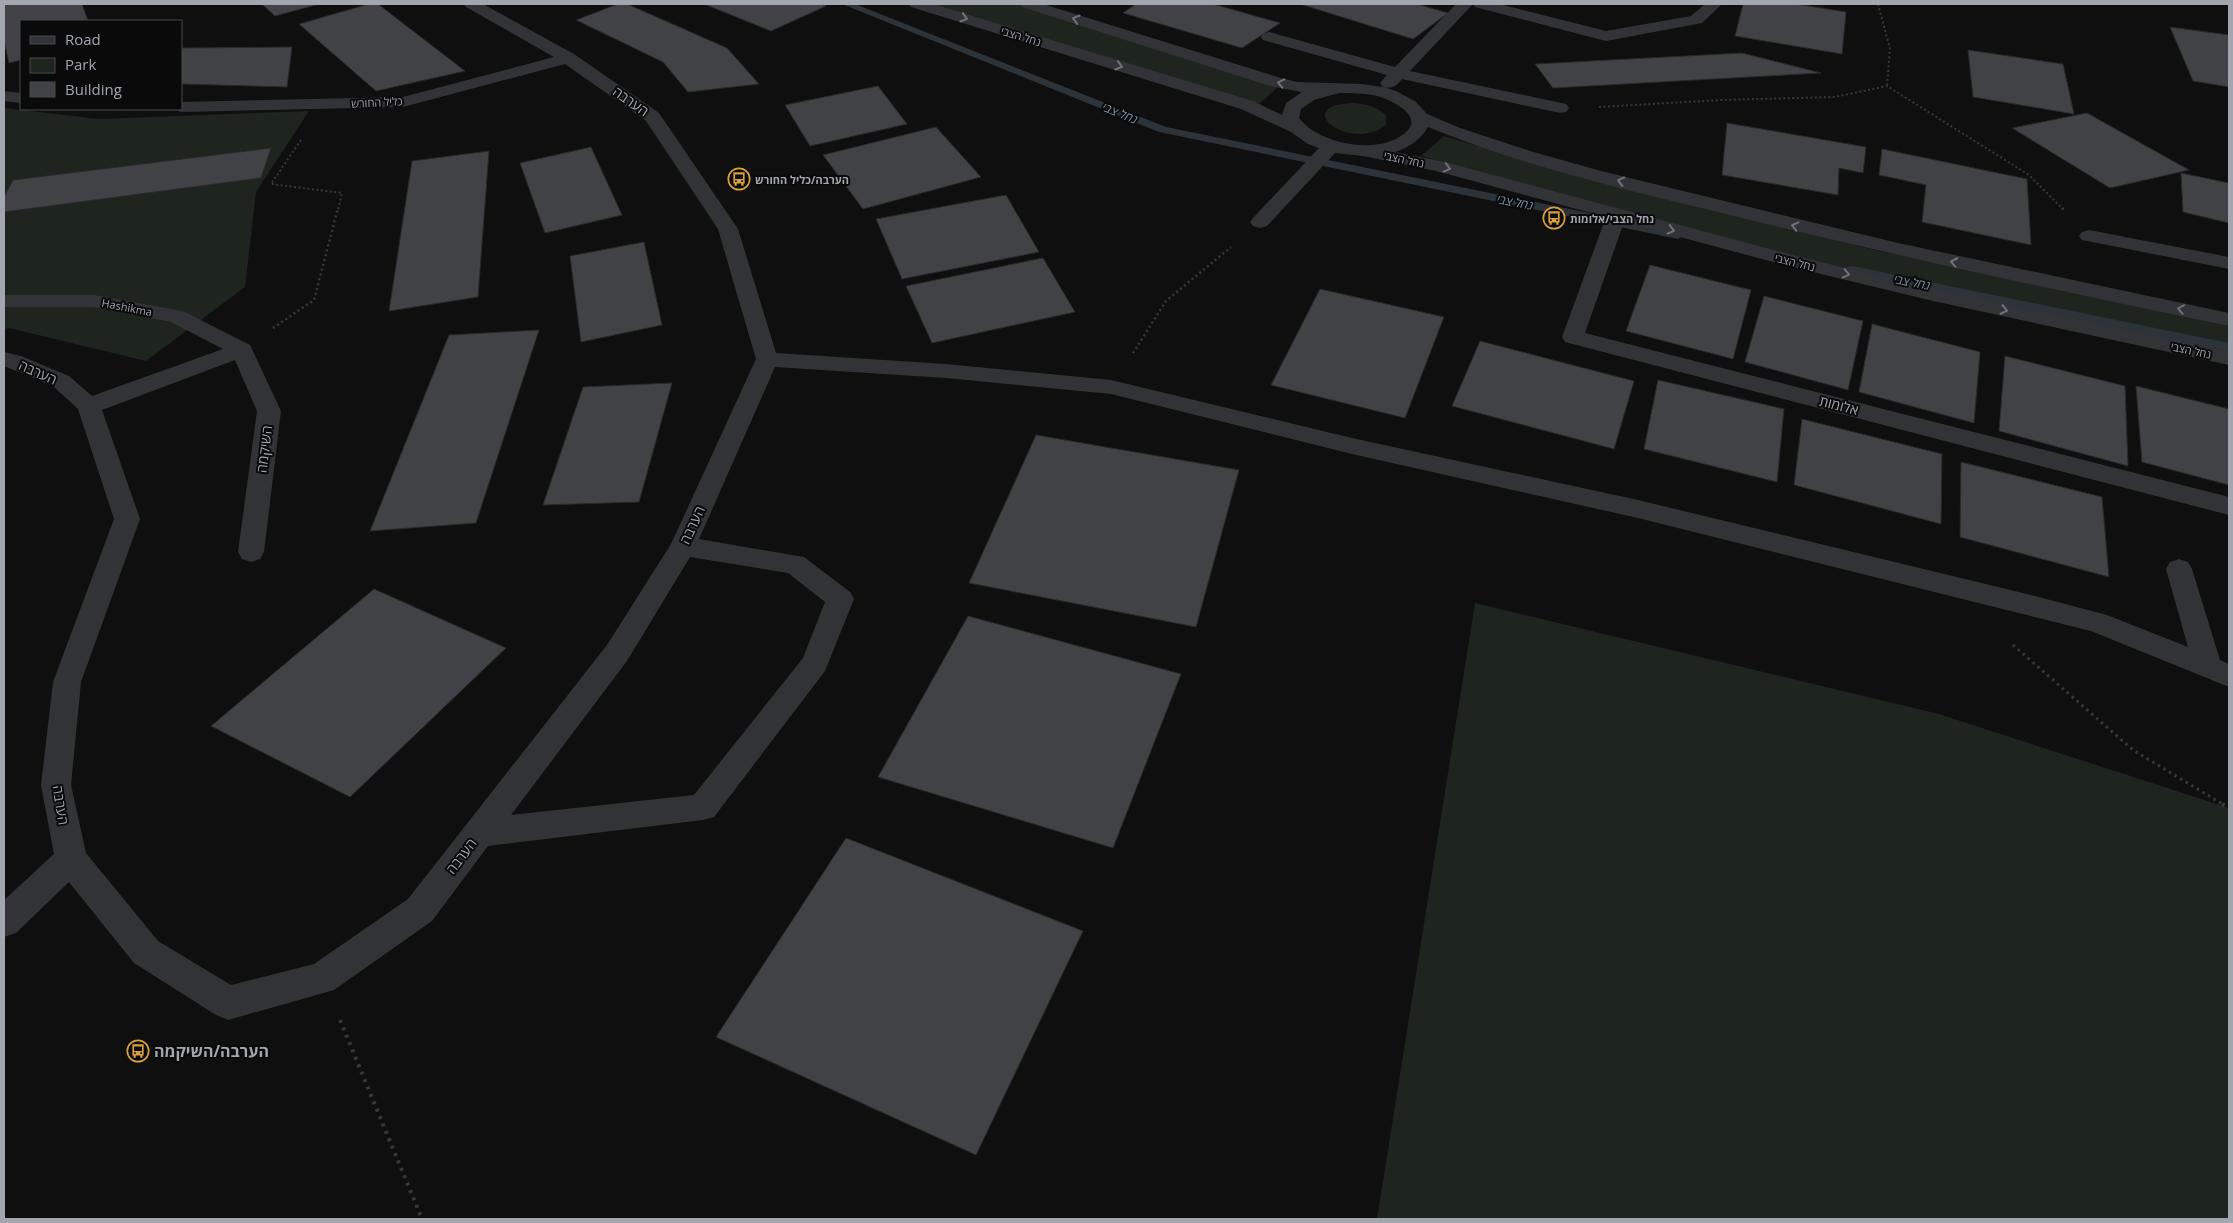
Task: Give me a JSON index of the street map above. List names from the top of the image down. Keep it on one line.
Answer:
{"streets":{"street":["נחל הצבי","הערבה","כליל החורש","Hashikma","אלומות","השיקמה"]},"crossings":[["נחל הצבי","אלומות"],["הערבה","כליל החורש"],["Hashikma","השיקמה"]],"water":["נחל צבי"],"places":{"bus stop":["הערבה/כליל החורש","נחל הצבי/אלומות","הערבה/השיקמה"]},"legend":["Road","Park","Building"]}
